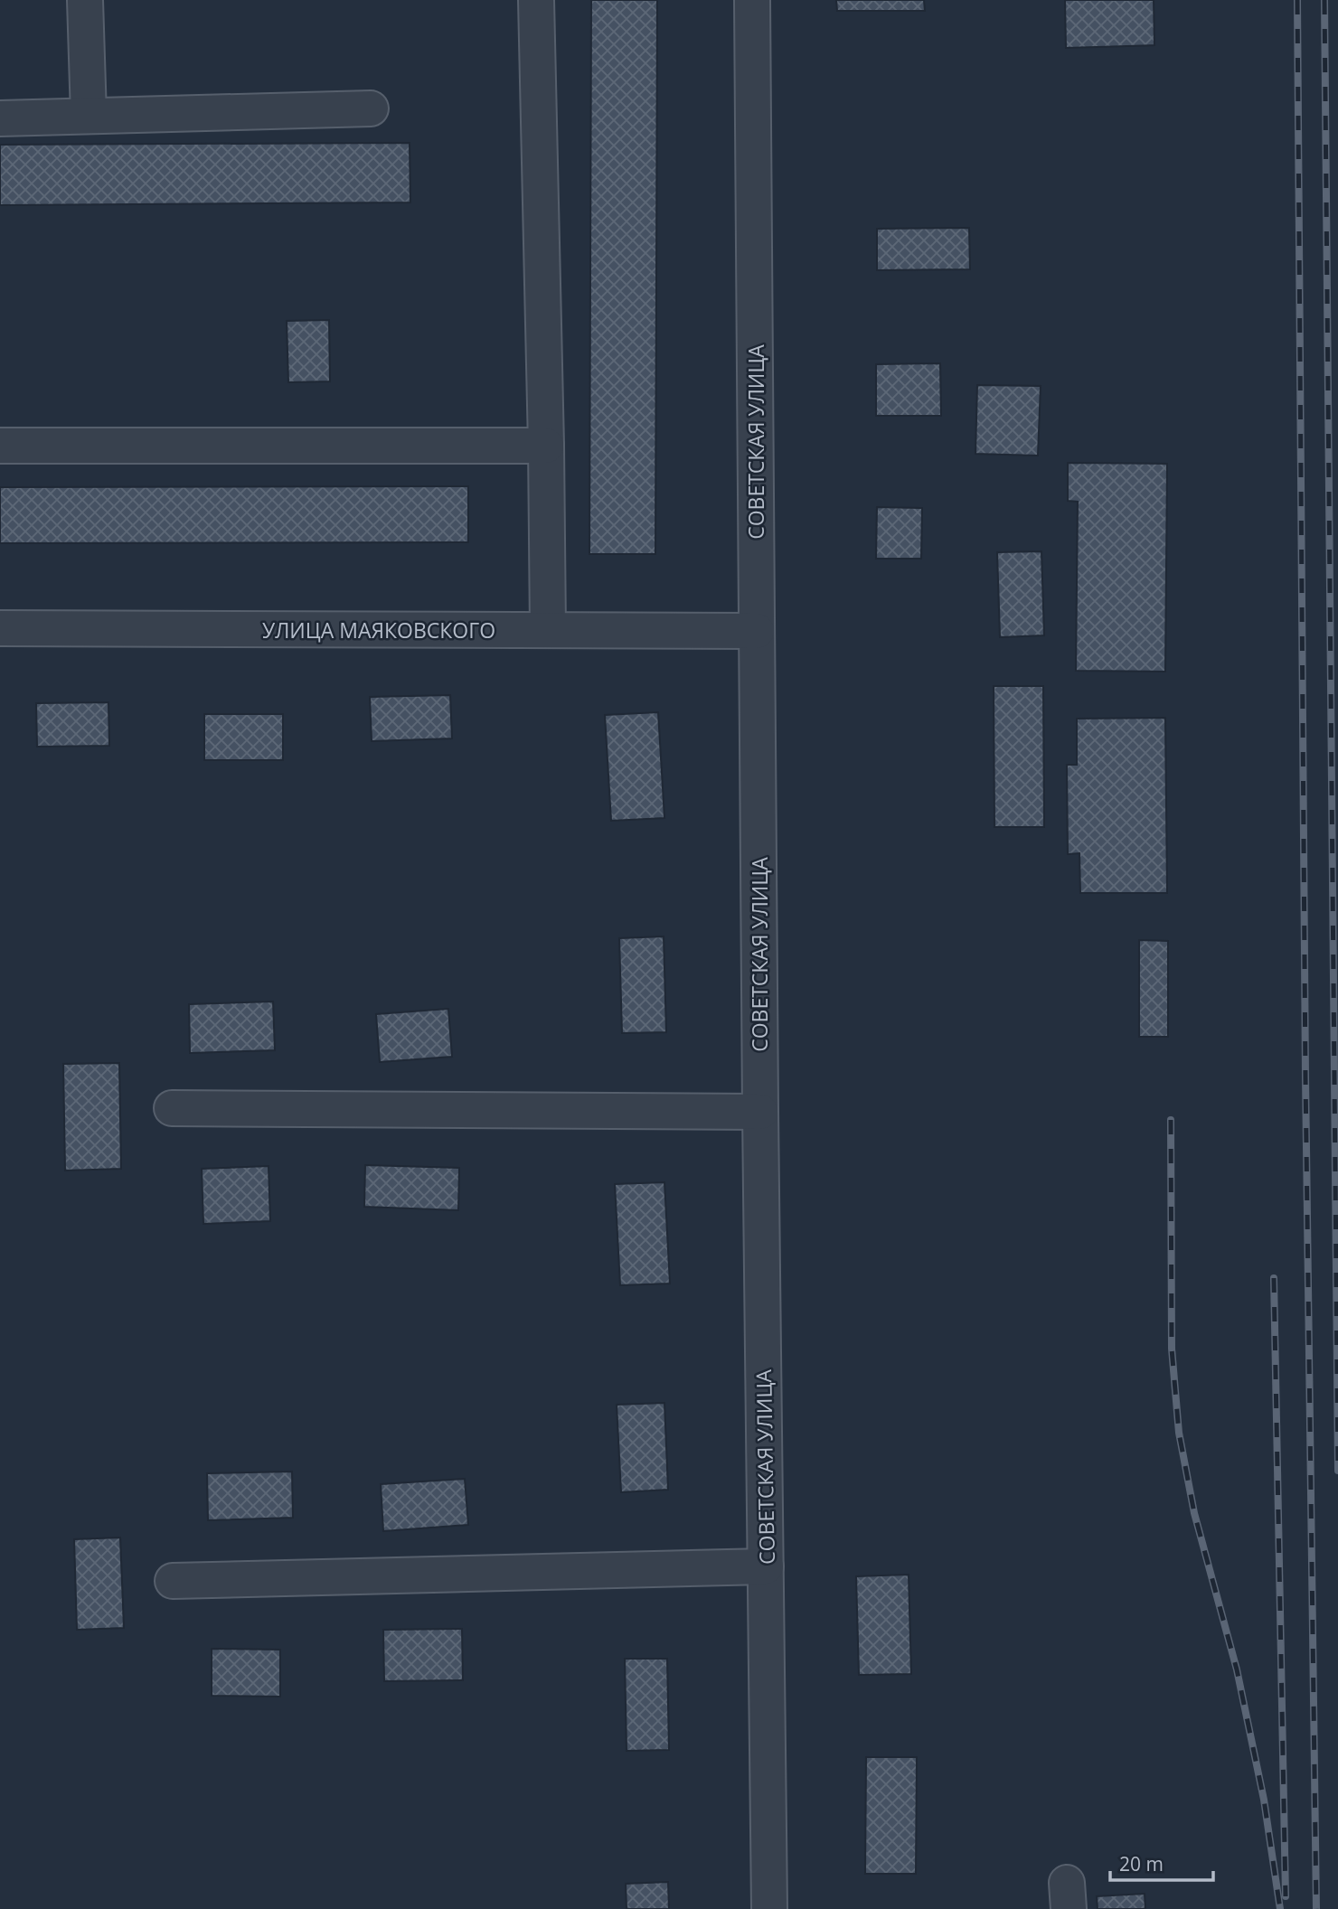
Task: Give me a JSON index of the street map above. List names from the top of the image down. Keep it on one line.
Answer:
{"streets":{"street":["СОВЕТСКАЯ УЛИЦА","УЛИЦА МАЯКОВСКОГО"]},"crossings":[["СОВЕТСКАЯ УЛИЦА","УЛИЦА МАЯКОВСКОГО"]],"scale_bar":"20 m"}
